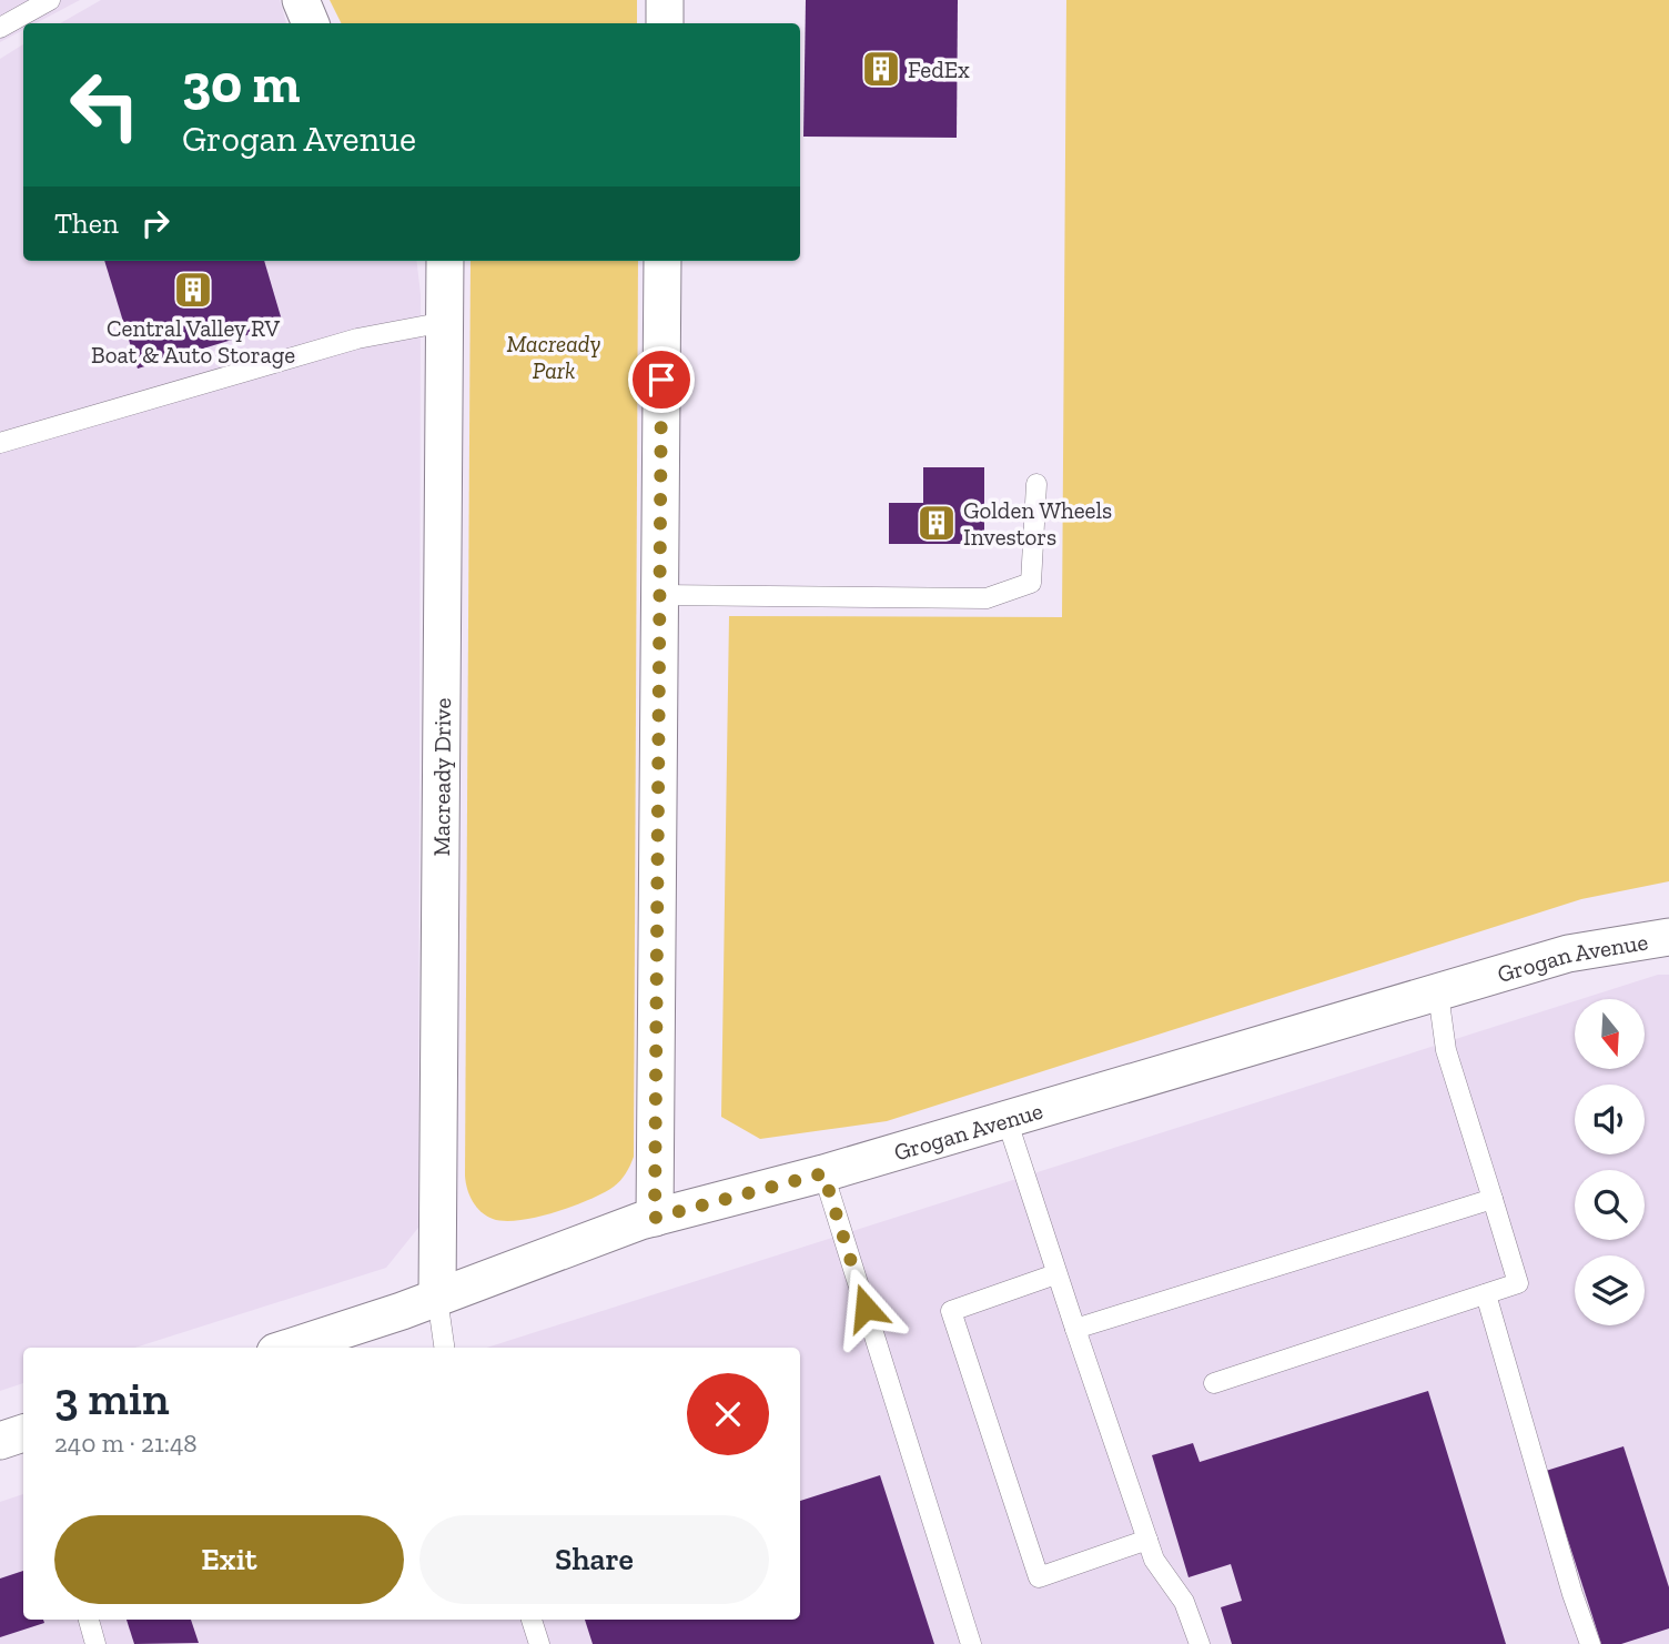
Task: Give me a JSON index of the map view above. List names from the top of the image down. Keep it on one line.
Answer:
{"streets":{"street":["Macready Drive","Grogan Avenue"]},"crossings":[["Macready Drive","Grogan Avenue"]],"parks":["Macready Park"],"places":{"building":["FedEx","Central Valley RV Boat & Auto Storage","Golden Wheels Investors"]},"north":"bottom","page":{"turn":["30 m","Grogan Avenue"],"then":"Then","heading":["3 min","240 m · 21:48"],"buttons":["Exit","Share"]}}
